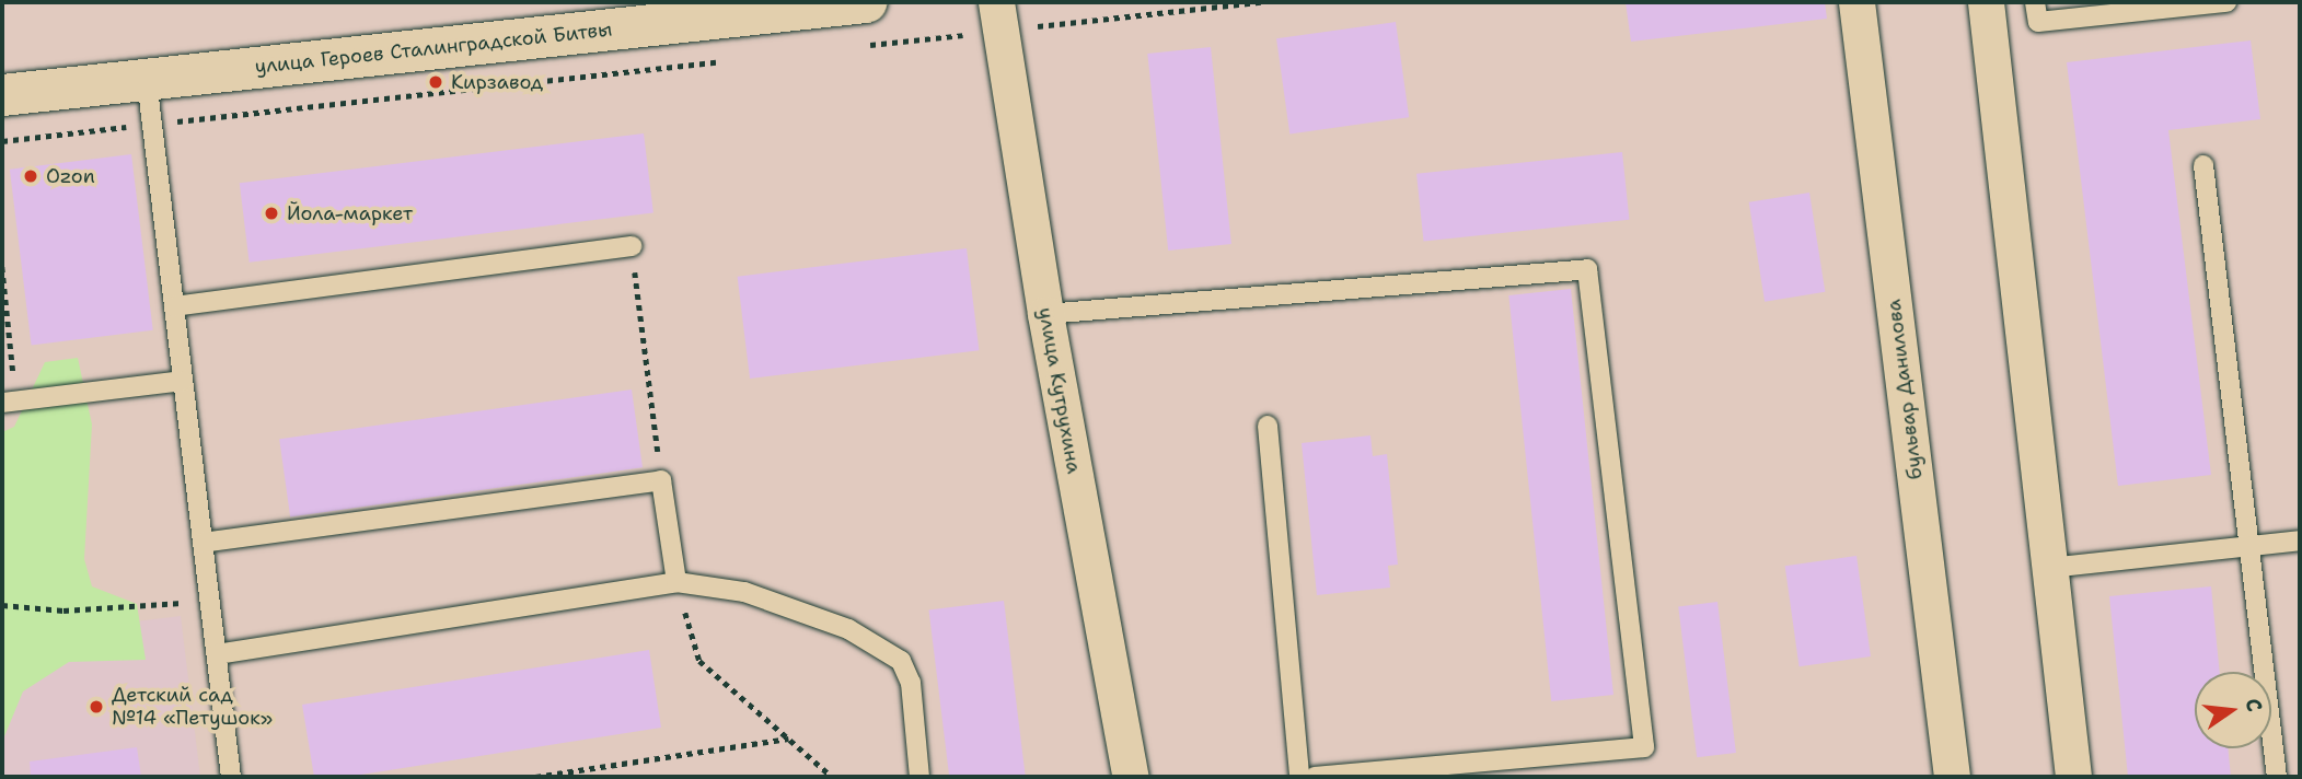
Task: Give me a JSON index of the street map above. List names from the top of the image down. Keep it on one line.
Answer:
{"streets":{"street":["улица Героев Сталинградской Битвы","бульвар Данилова","улица Кутрухина"]},"places":["Кирзавод","Ozon","Йола-маркет","Детский сад №14 «Петушок»"],"north":"right"}
